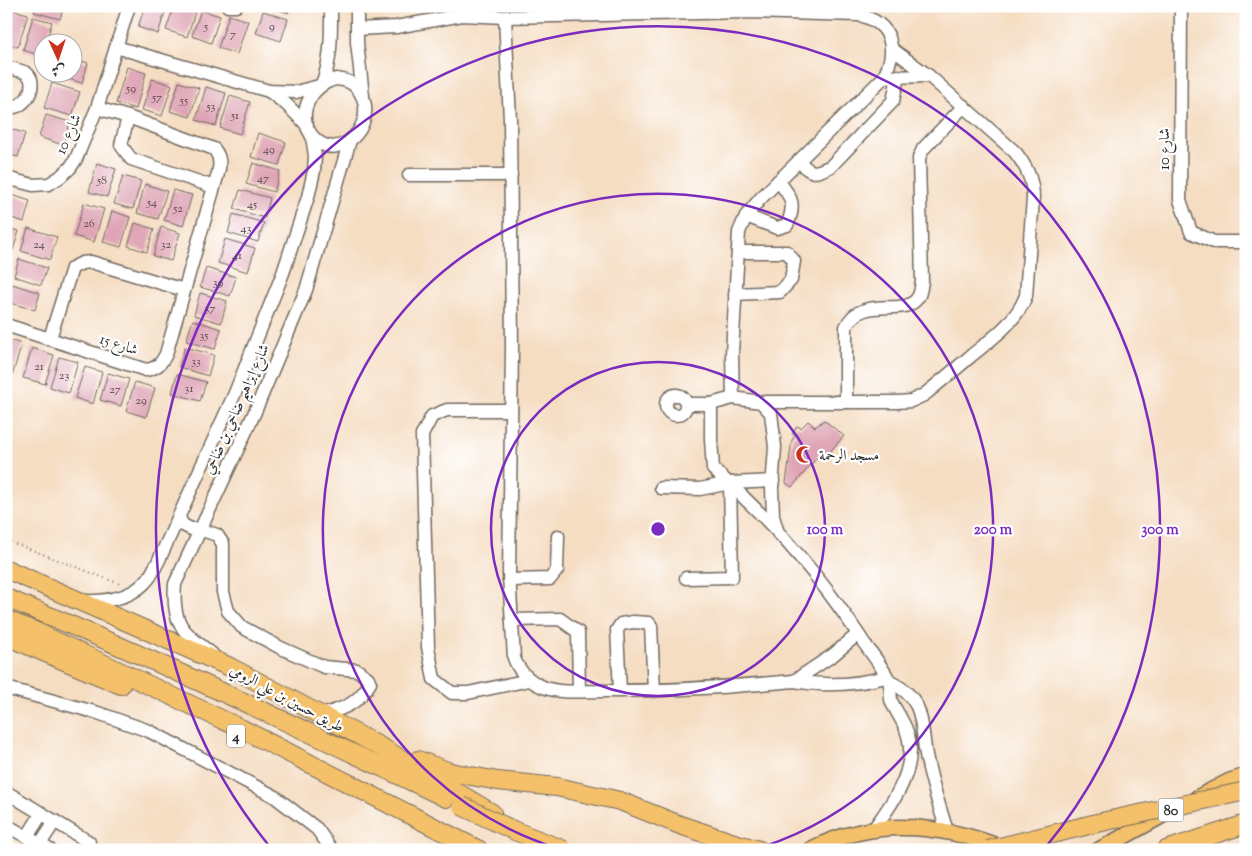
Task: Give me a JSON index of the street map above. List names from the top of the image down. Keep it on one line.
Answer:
{"streets":{"highway":["طريق حسين بن علي الرومي","4","80"],"street":["شارع 10","شارع 15","شارع إبراهيم ضاحي بن ضاحي"]},"crossings":[["شارع 10","شارع 15"],["شارع إبراهيم ضاحي بن ضاحي","طريق حسين بن علي الرومي"]],"places":{"mosque":["مسجد الرحمة"]},"house_numbers":["5","9","7","59","57","55","53","51","49","47","58","54","45","52","26","43","24","32","41","39","37","35","33","21","23","31","27","29"],"north":"bottom","rings":["100 m","200 m","300 m"]}
